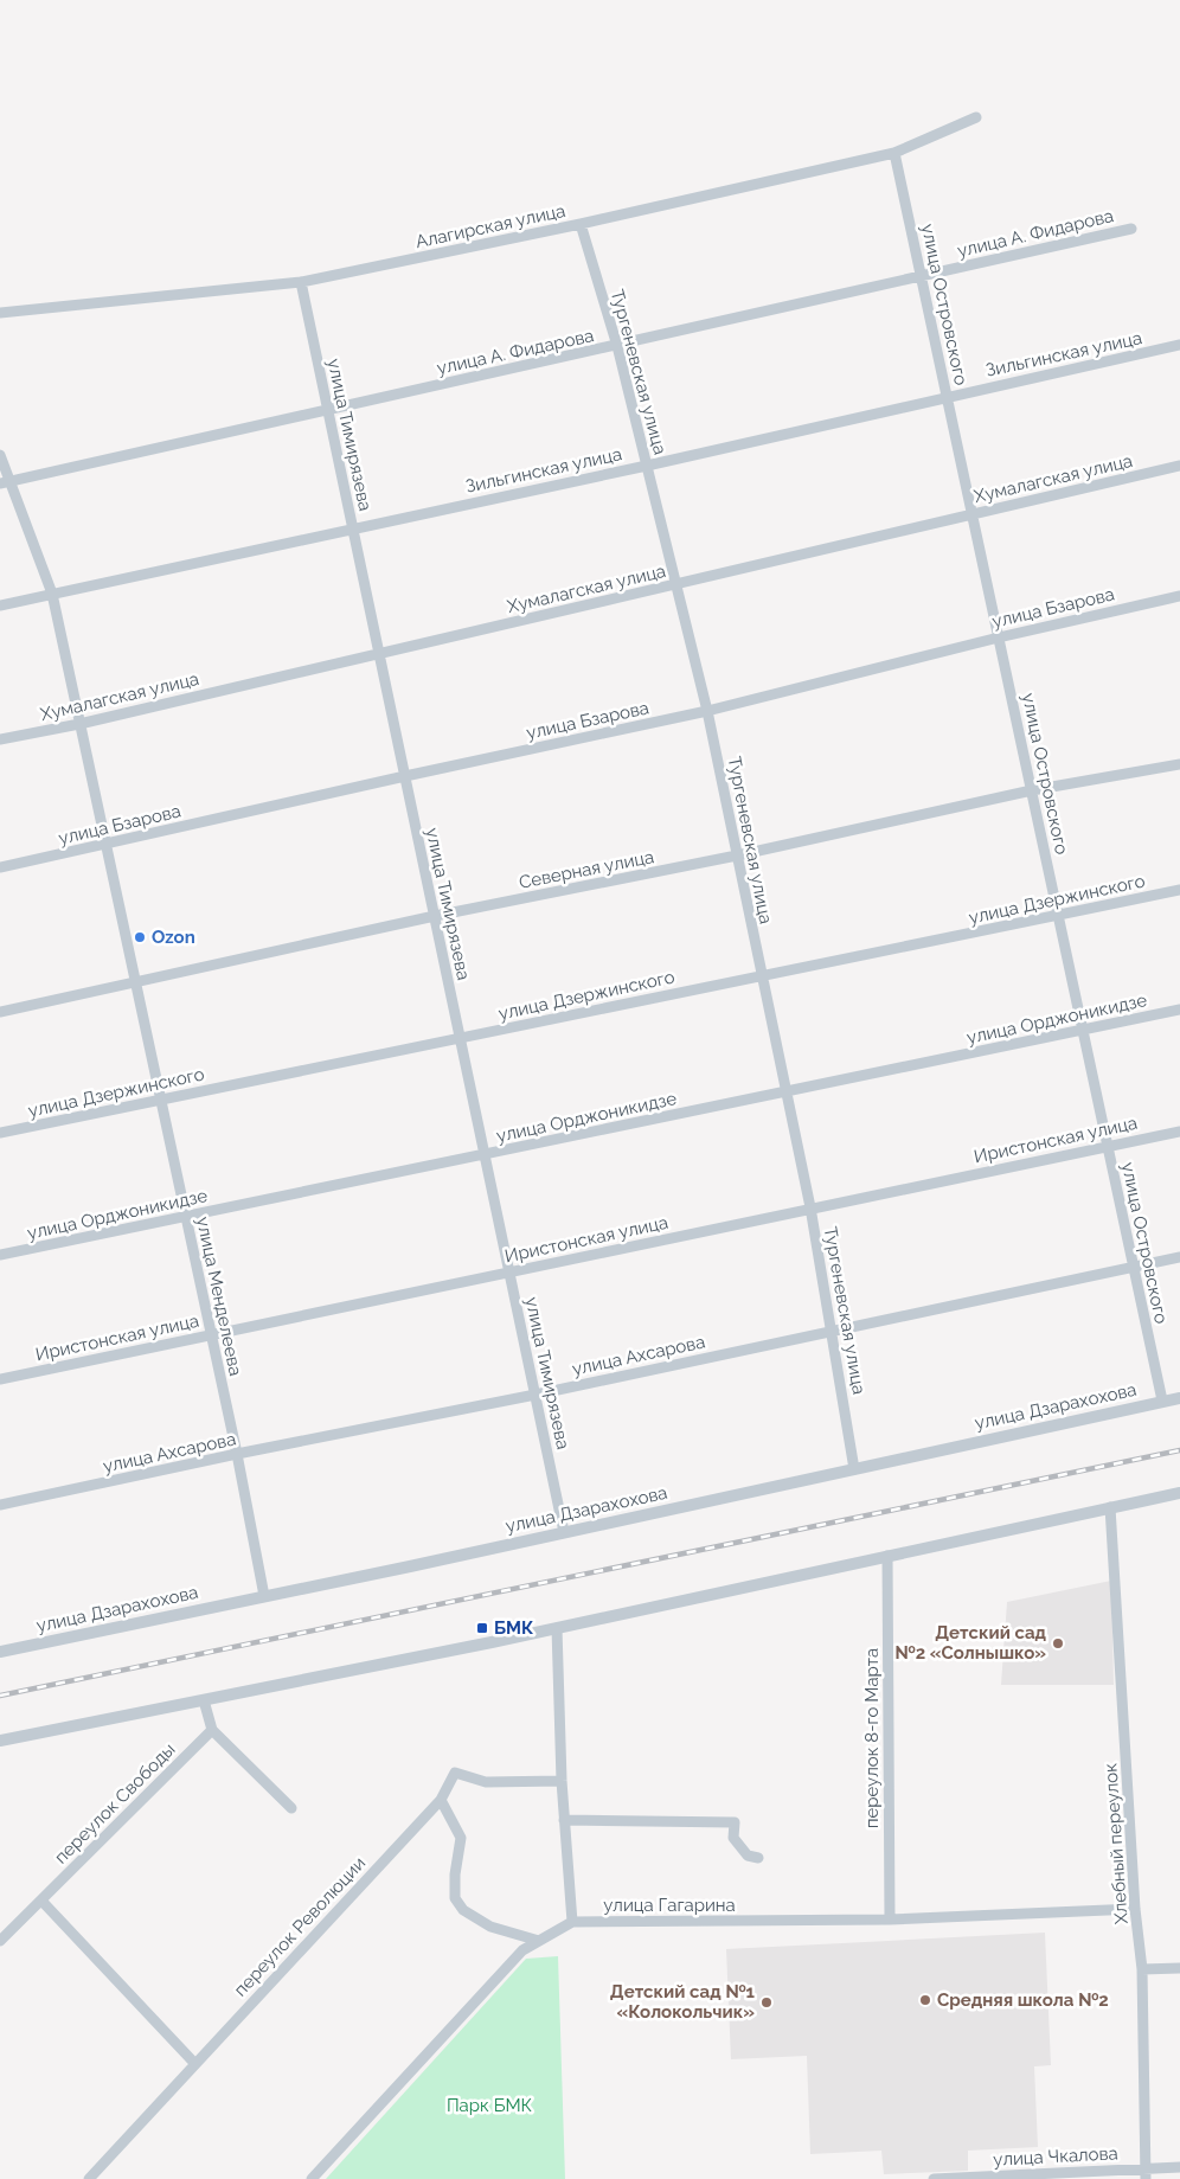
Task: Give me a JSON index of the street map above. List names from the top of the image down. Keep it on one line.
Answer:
{"streets":{"street":["Алагирская улица","улица А. Фидарова","улица Островского","Зильгинская улица","Тургеневская улица","улица Тимирязева","Хумалагская улица","улица Бзарова","Северная улица","улица Дзержинского","улица Орджоникидзе","Иристонская улица","улица Менделеева","улица Ахсарова","улица Дзарахохова","переулок 8-го Марта","переулок Свободы","Хлебный переулок","улица Гагарина","переулок Революции","улица Чкалова"]},"crossings":[["Алагирская улица","улица Островского"],["Алагирская улица","Тургеневская улица"],["Алагирская улица","улица Тимирязева"],["улица А. Фидарова","улица Островского"],["улица А. Фидарова","Тургеневская улица"],["улица А. Фидарова","улица Тимирязева"],["улица А. Фидарова","улица Менделеева"],["улица Островского","Зильгинская улица"],["улица Островского","Хумалагская улица"],["улица Островского","улица Бзарова"],["улица Островского","Северная улица"],["улица Островского","улица Дзержинского"],["улица Островского","улица Орджоникидзе"],["улица Островского","Иристонская улица"],["улица Островского","улица Ахсарова"],["улица Островского","улица Дзарахохова"],["Зильгинская улица","Тургеневская улица"],["Зильгинская улица","улица Тимирязева"],["Зильгинская улица","улица Менделеева"],["Тургеневская улица","Хумалагская улица"],["Тургеневская улица","улица Бзарова"],["Тургеневская улица","Северная улица"],["Тургеневская улица","улица Дзержинского"],["Тургеневская улица","улица Орджоникидзе"],["Тургеневская улица","Иристонская улица"],["Тургеневская улица","улица Ахсарова"],["Тургеневская улица","улица Дзарахохова"],["улица Тимирязева","Хумалагская улица"],["улица Тимирязева","улица Бзарова"],["улица Тимирязева","Северная улица"],["улица Тимирязева","улица Дзержинского"],["улица Тимирязева","улица Орджоникидзе"],["улица Тимирязева","Иристонская улица"],["улица Тимирязева","улица Ахсарова"],["улица Тимирязева","улица Дзарахохова"],["Хумалагская улица","улица Менделеева"],["улица Бзарова","улица Менделеева"],["Северная улица","улица Менделеева"],["улица Дзержинского","улица Менделеева"],["улица Орджоникидзе","улица Менделеева"],["Иристонская улица","улица Менделеева"],["улица Менделеева","улица Ахсарова"],["улица Менделеева","улица Дзарахохова"],["переулок 8-го Марта","улица Гагарина"],["Хлебный переулок","улица Гагарина"],["Хлебный переулок","улица Чкалова"]],"parks":["Парк БМК"],"places":{"other":["Ozon","Детский сад №2 «Солнышко»","Средняя школа №2","Детский сад №1 «Колокольчик»"],"transit":["БМК"]}}
